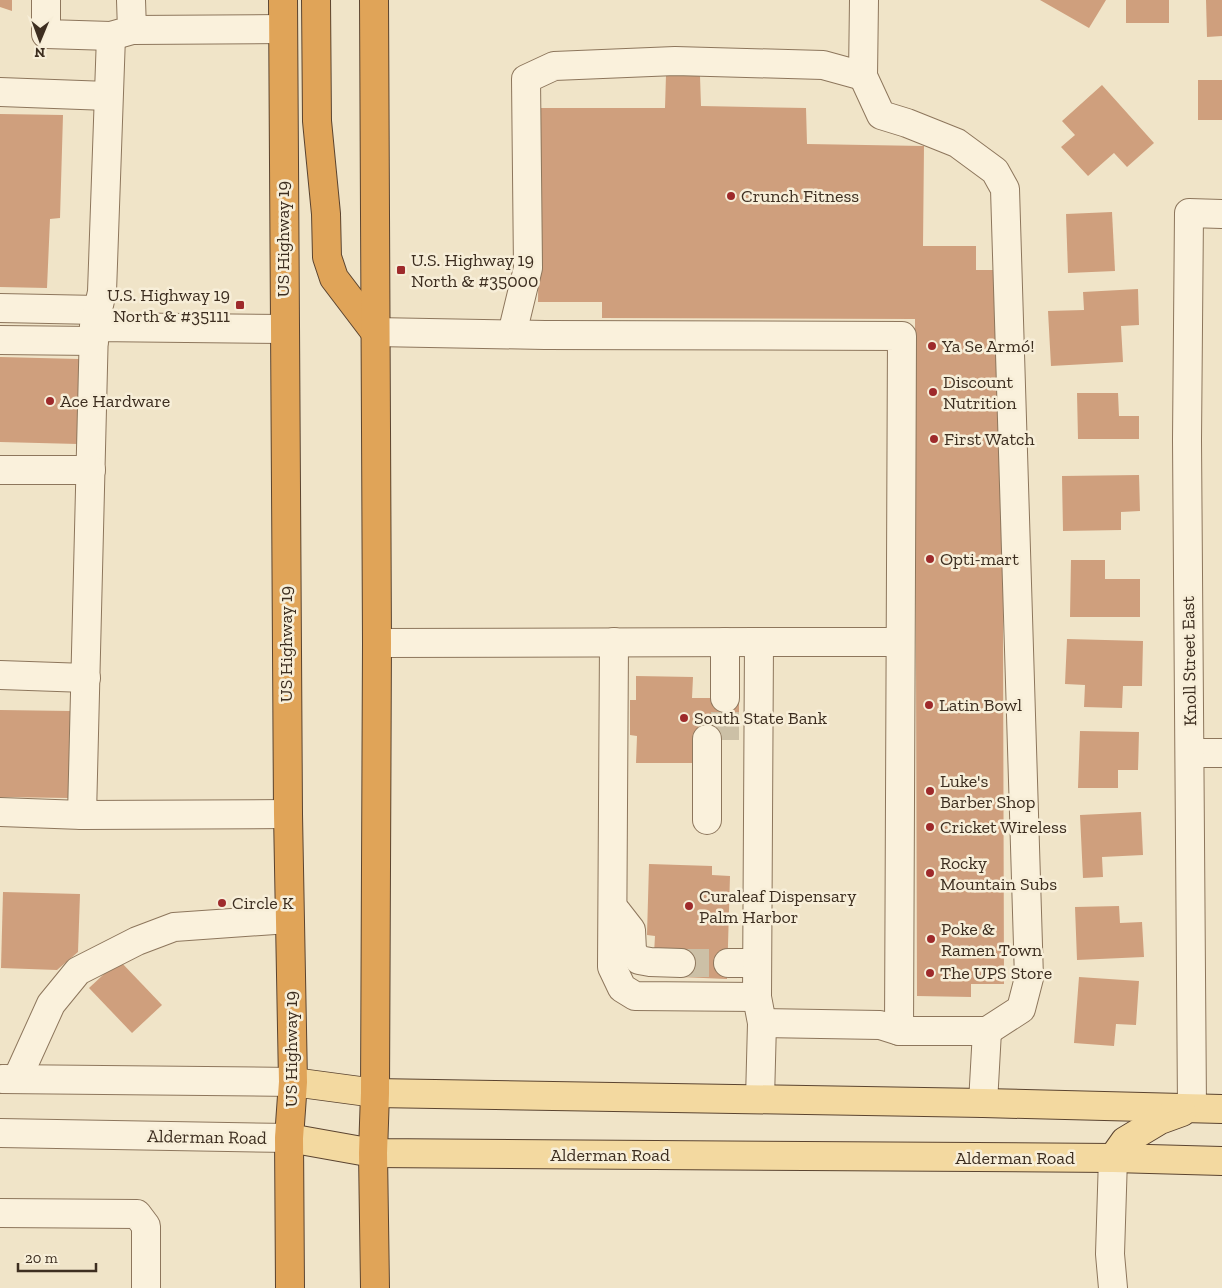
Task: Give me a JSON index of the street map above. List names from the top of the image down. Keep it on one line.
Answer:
{"streets":{"highway":["US Highway 19"],"main road":["Alderman Road"],"street":["Knoll Street East"]},"crossings":[["US Highway 19","Alderman Road"]],"places":{"other":["Crunch Fitness","Ya Se Armó!","Discount Nutrition","Ace Hardware","First Watch","Opti-mart","Latin Bowl","South State Bank","Luke's Barber Shop","Cricket Wireless","Rocky Mountain Subs","Circle K","Curaleaf Dispensary Palm Harbor","Poke & Ramen Town","The UPS Store"],"transit":["U.S. Highway 19 North & #35000","U.S. Highway 19 North & #35111"]},"scale_bar":"20 m","north":"bottom"}
